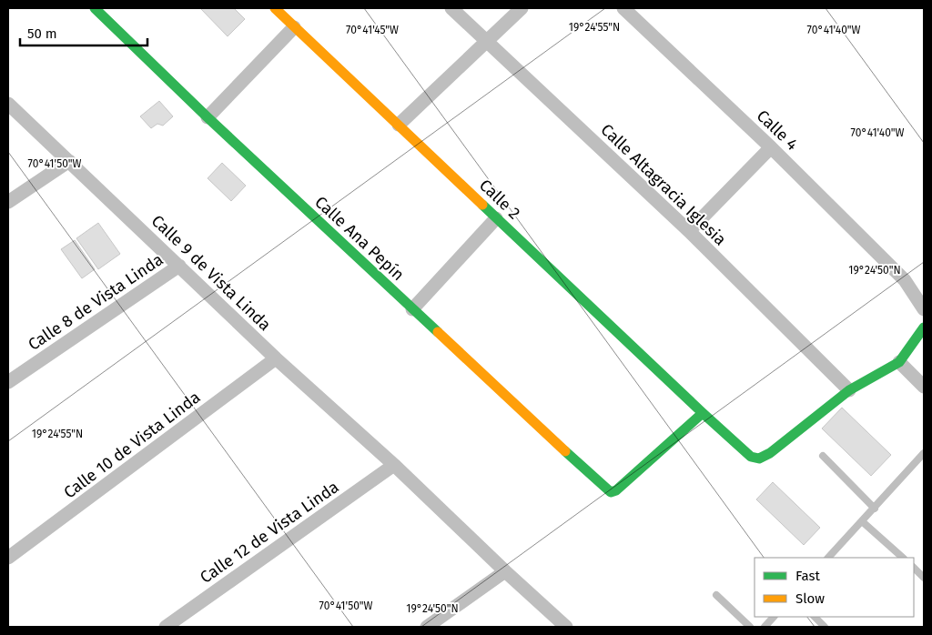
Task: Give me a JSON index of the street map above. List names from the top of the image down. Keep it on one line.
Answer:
{"streets":{"street":["Calle 4","Calle Altagracia Iglesia","Calle 2","Calle Ana Pepín","Calle 9 de Vista Linda","Calle 8 de Vista Linda","Calle 10 de Vista Linda","Calle 12 de Vista Linda"]},"crossings":[["Calle Altagracia Iglesia","Calle 2"],["Calle 2","Calle Ana Pepín"],["Calle 9 de Vista Linda","Calle 8 de Vista Linda"],["Calle 9 de Vista Linda","Calle 10 de Vista Linda"],["Calle 9 de Vista Linda","Calle 12 de Vista Linda"]],"legend":["Fast","Slow"],"scale_bar":"50 m","coordinates":["19°24'55\"N","70°41'45\"W","70°41'40\"W","70°41'50\"W","19°24'50\"N"]}
